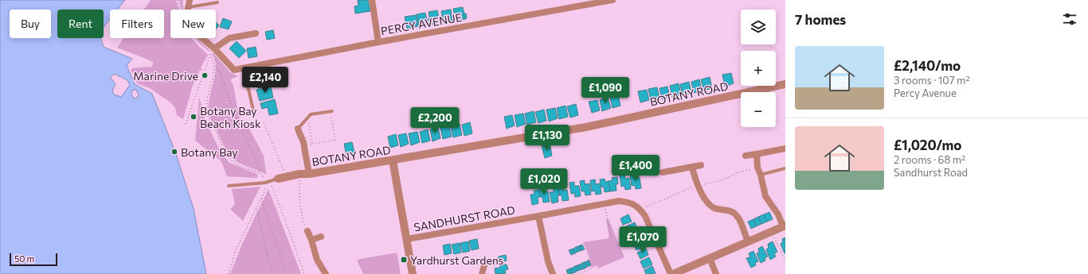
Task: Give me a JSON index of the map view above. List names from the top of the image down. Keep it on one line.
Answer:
{"streets":{"street":["PERCY AVENUE","BOTANY ROAD","SANDHURST ROAD"]},"places":{"other":["Marine Drive","Botany Bay Beach Kiosk","Botany Bay"],"transit":["Yardhurst Gardens"]},"scale_bar":"50 m","page":{"heading":"7 homes","map_buttons":["+","−"],"chip":["Buy","Rent","Filters","New"],"list":[{"name":"£2,140/mo","note":"3 rooms · 107 m² · Percy Avenue"},{"name":"£1,020/mo","note":"2 rooms · 68 m² · Sandhurst Road"}],"price":["£2,140","£1,090","£2,200","£1,130","£1,400","£1,020","£1,070"],"scale":"50 m"}}
